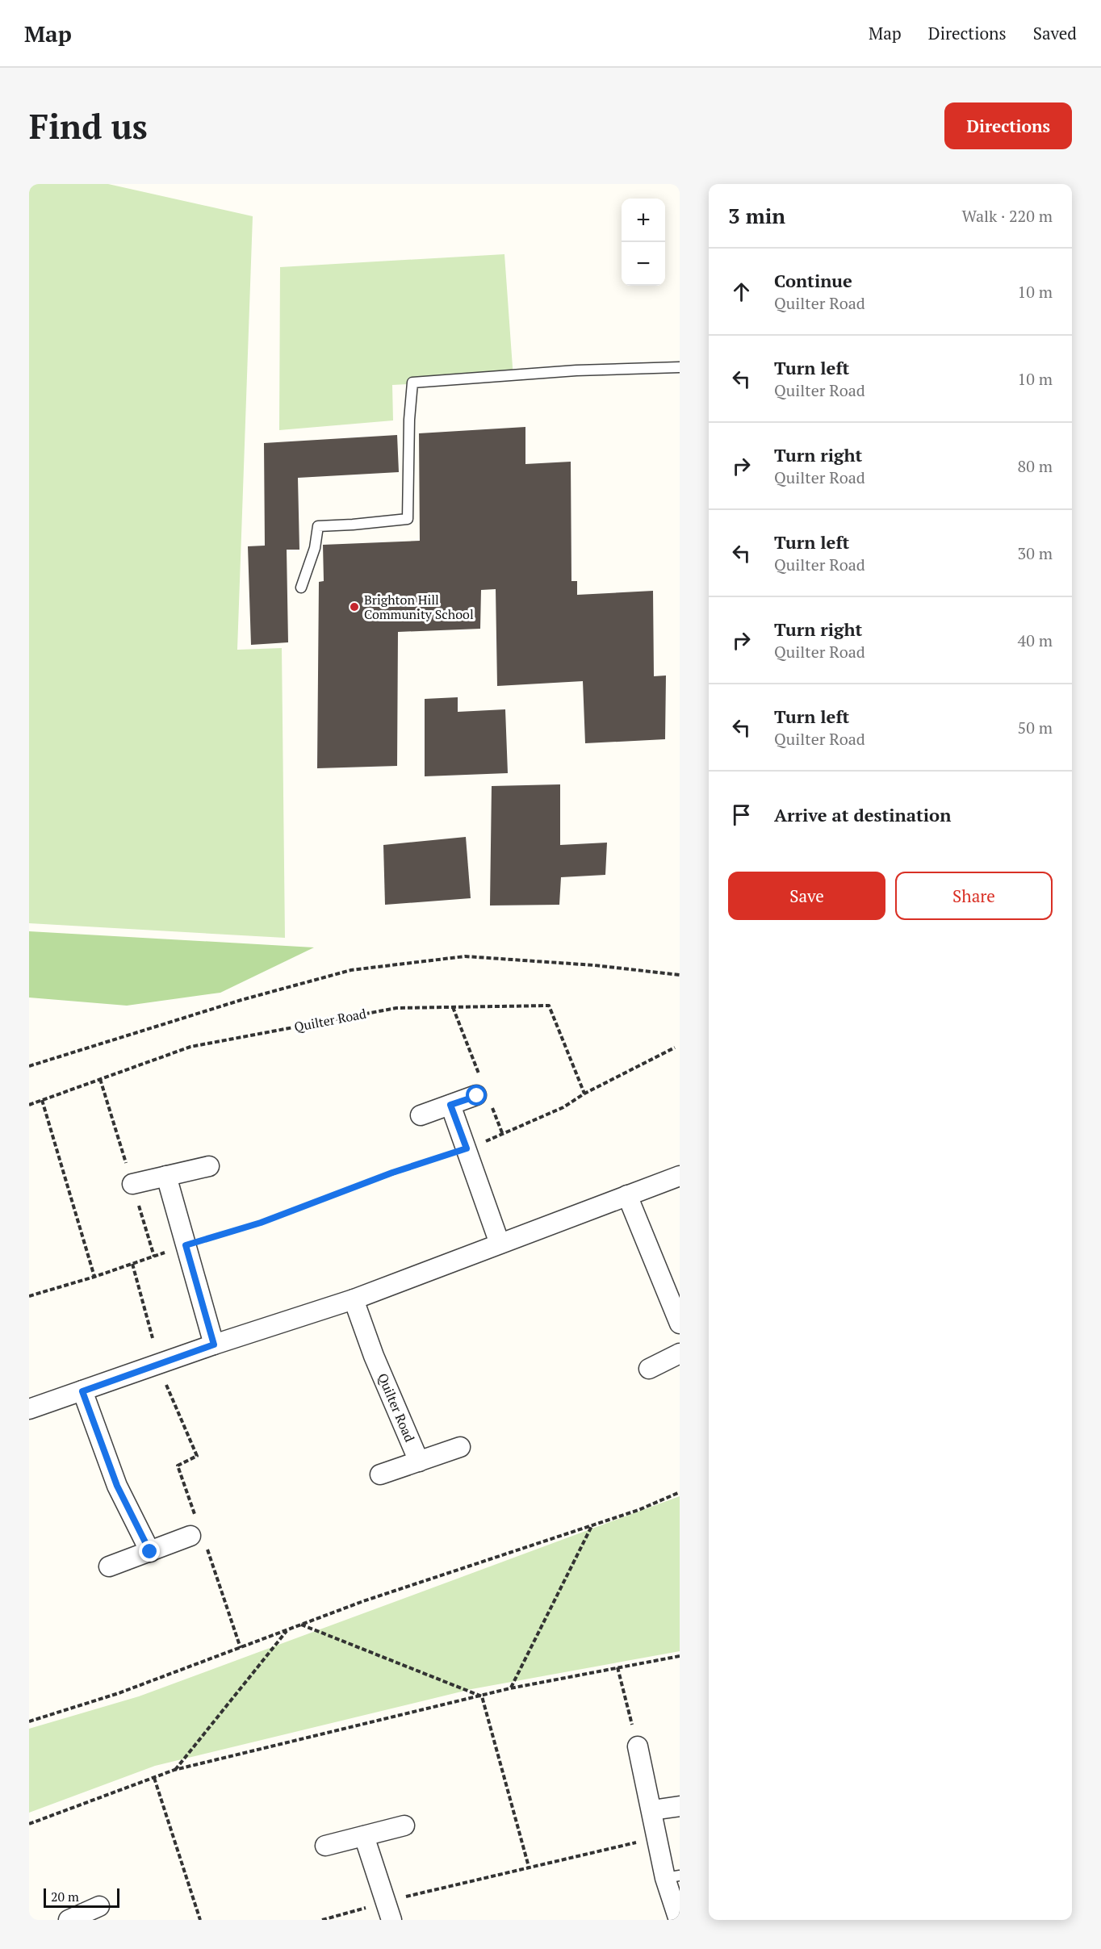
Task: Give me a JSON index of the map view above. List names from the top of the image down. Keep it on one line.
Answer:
{"streets":{"street":["Quilter Road"]},"places":["Brighton Hill Community School"],"scale_bar":"20 m","page":{"header":"Map","nav":["Map","Directions","Saved"],"buttons":["Directions",["Save","Share"]],"title":"Find us","heading":["3 min","Walk · 220 m"],"map_buttons":["+","−"],"list":[["Continue","Quilter Road","10 m"],["Turn left","Quilter Road","10 m"],["Turn right","Quilter Road","80 m"],["Turn left","Quilter Road","30 m"],["Turn right","Quilter Road","40 m"],["Turn left","Quilter Road","50 m"],"Arrive at destination"],"scale":"20 m"}}
